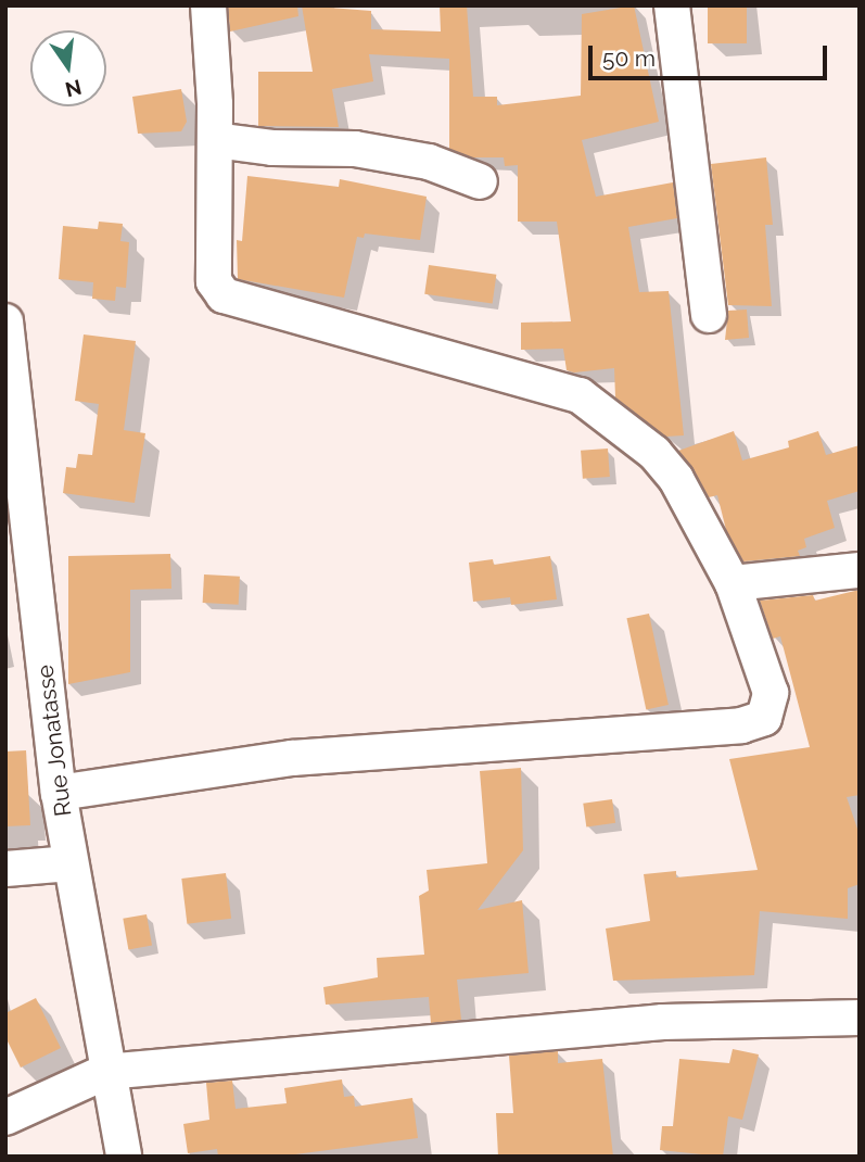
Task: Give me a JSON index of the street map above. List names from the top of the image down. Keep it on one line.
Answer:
{"streets":{"street":["Rue Jonatasse"]},"scale_bar":"50 m","north":"bottom"}
